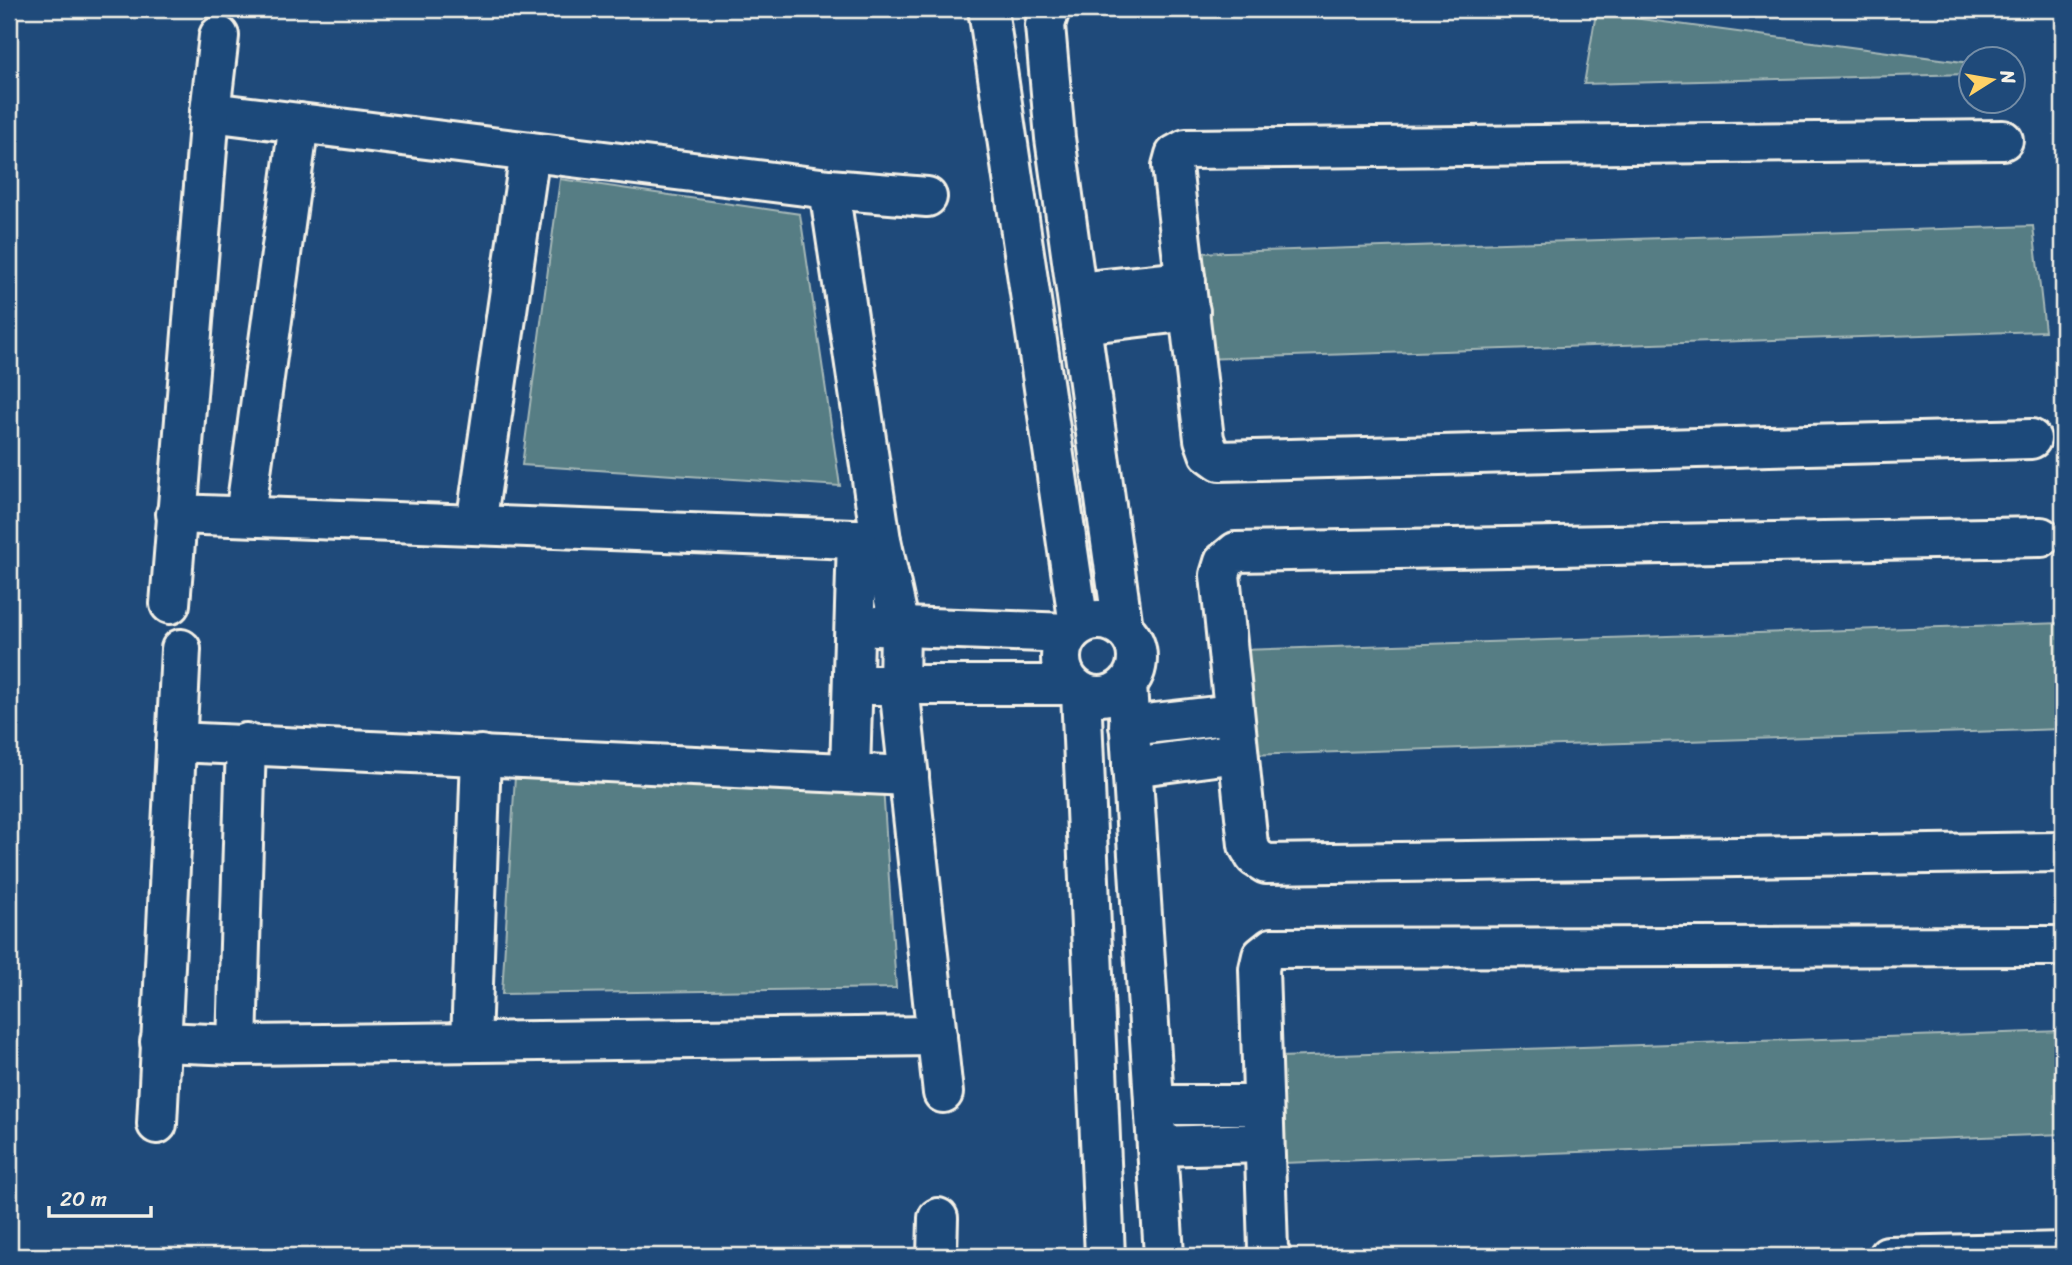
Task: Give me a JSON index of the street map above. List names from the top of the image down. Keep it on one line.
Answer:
{"scale_bar":"20 m","north":"right"}
